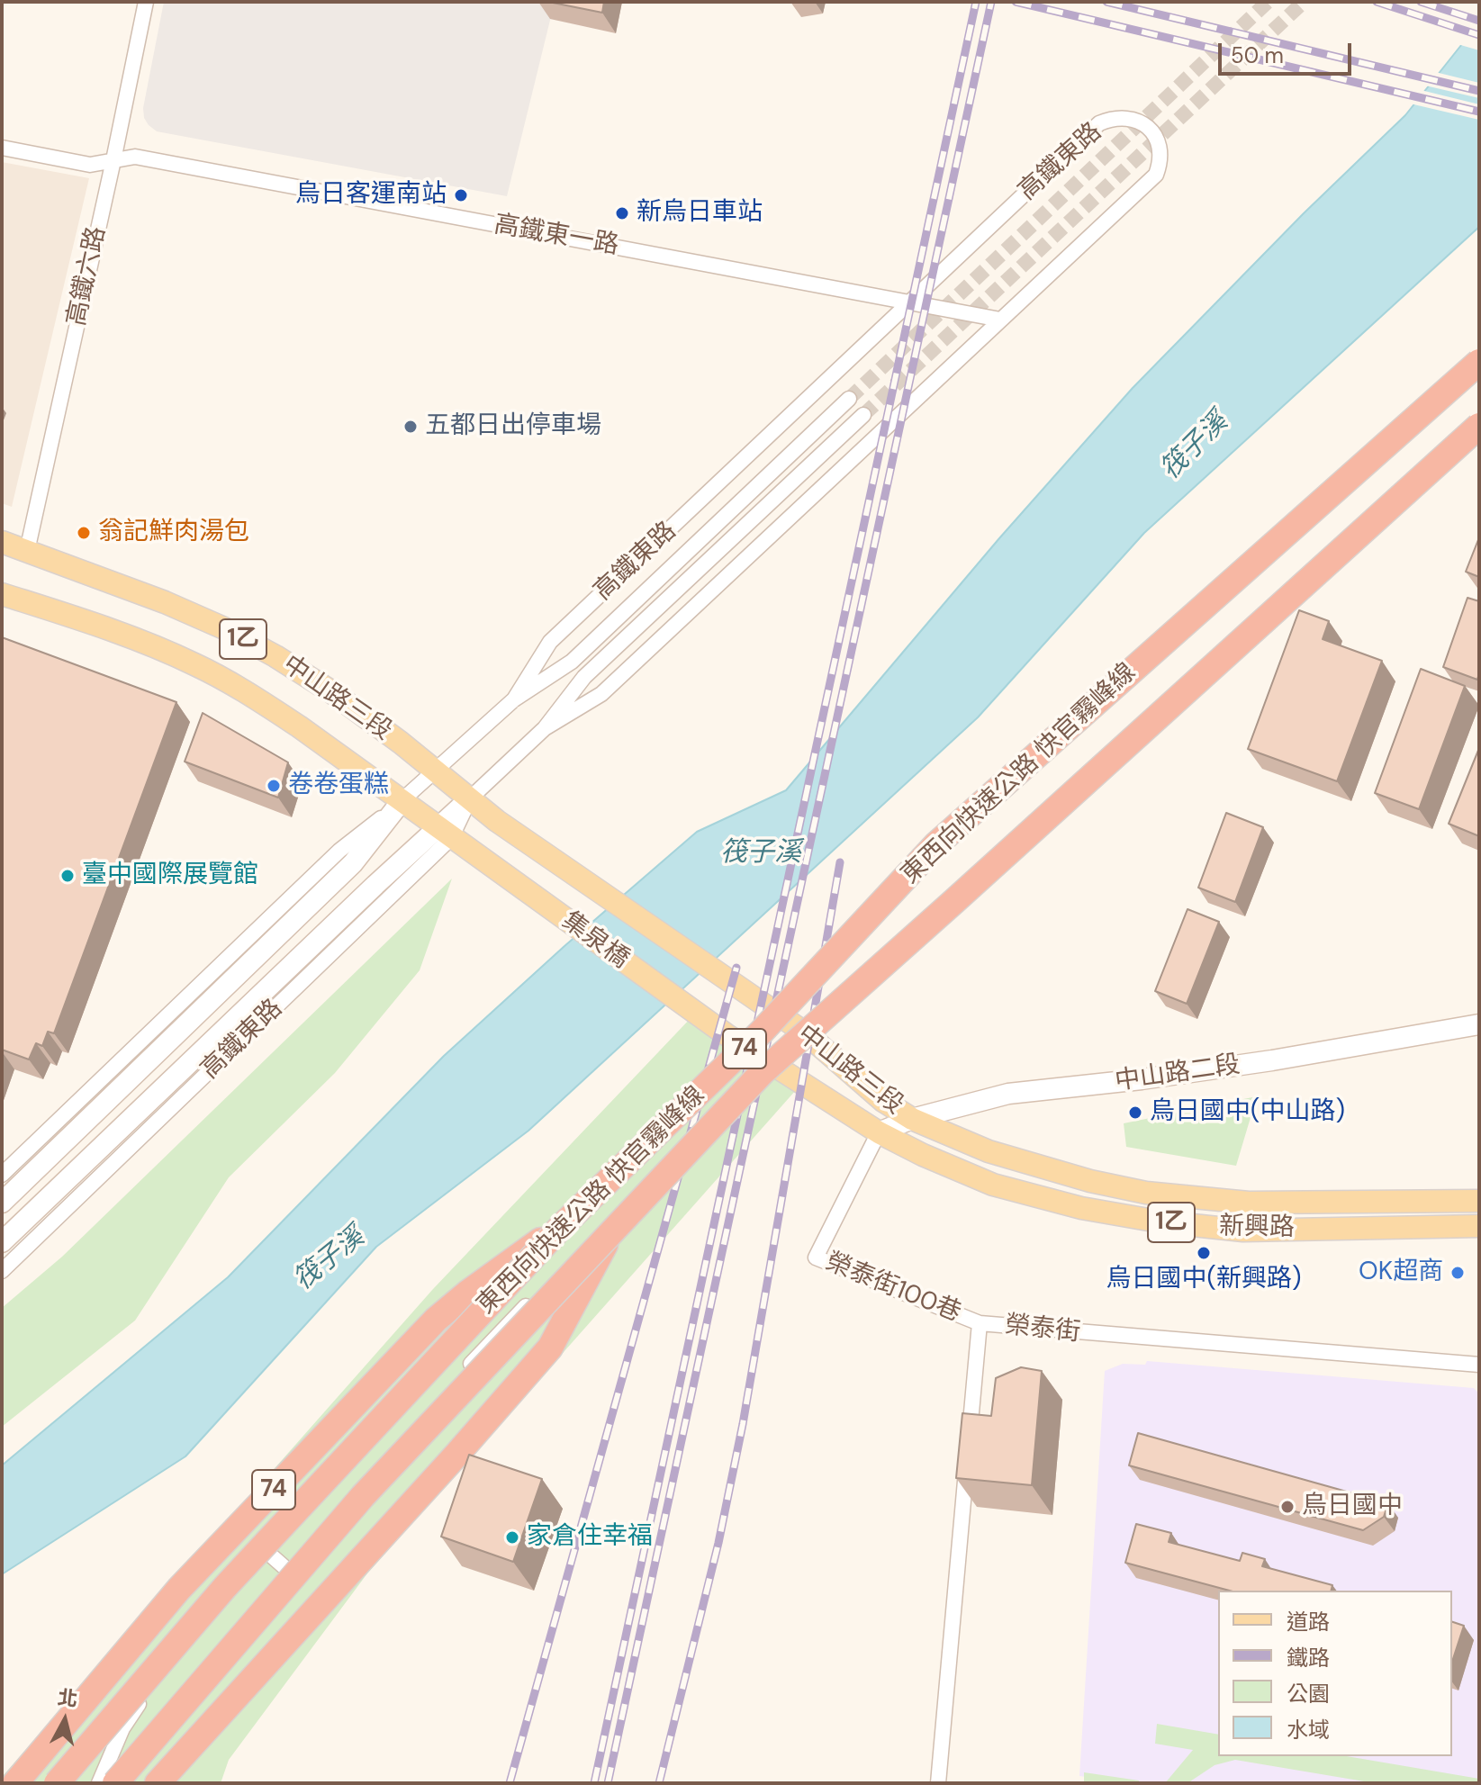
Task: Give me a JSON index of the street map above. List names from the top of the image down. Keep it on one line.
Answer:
{"streets":{"highway":["東西向快速公路 快官霧峰線","74"],"main road":["1乙","中山路三段","集泉橋","新興路"],"street":["高鐵東路","高鐵東一路","高鐵六路","中山路二段","榮泰街100巷","榮泰街"]},"crossings":[["高鐵東路","高鐵東一路"],["高鐵東路","中山路三段"],["高鐵東路","集泉橋"],["高鐵東一路","高鐵六路"],["高鐵六路","中山路三段"],["中山路三段","集泉橋"],["中山路三段","中山路二段"],["中山路三段","新興路"],["中山路三段","榮泰街100巷"],["東西向快速公路 快官霧峰線","74"],["中山路二段","新興路"],["中山路二段","榮泰街100巷"],["新興路","榮泰街100巷"],["榮泰街100巷","榮泰街"]],"water":["筏子溪"],"places":["烏日客運南站","新烏日車站","五都日出停車場","翁記鮮肉湯包","卷卷蛋糕","臺中國際展覽館","烏日國中(中山路)","烏日國中(新興路)","OK超商","烏日國中","家倉住幸福"],"legend":["道路","鐵路","公園","水域"],"scale_bar":"50 m","north":"top"}
